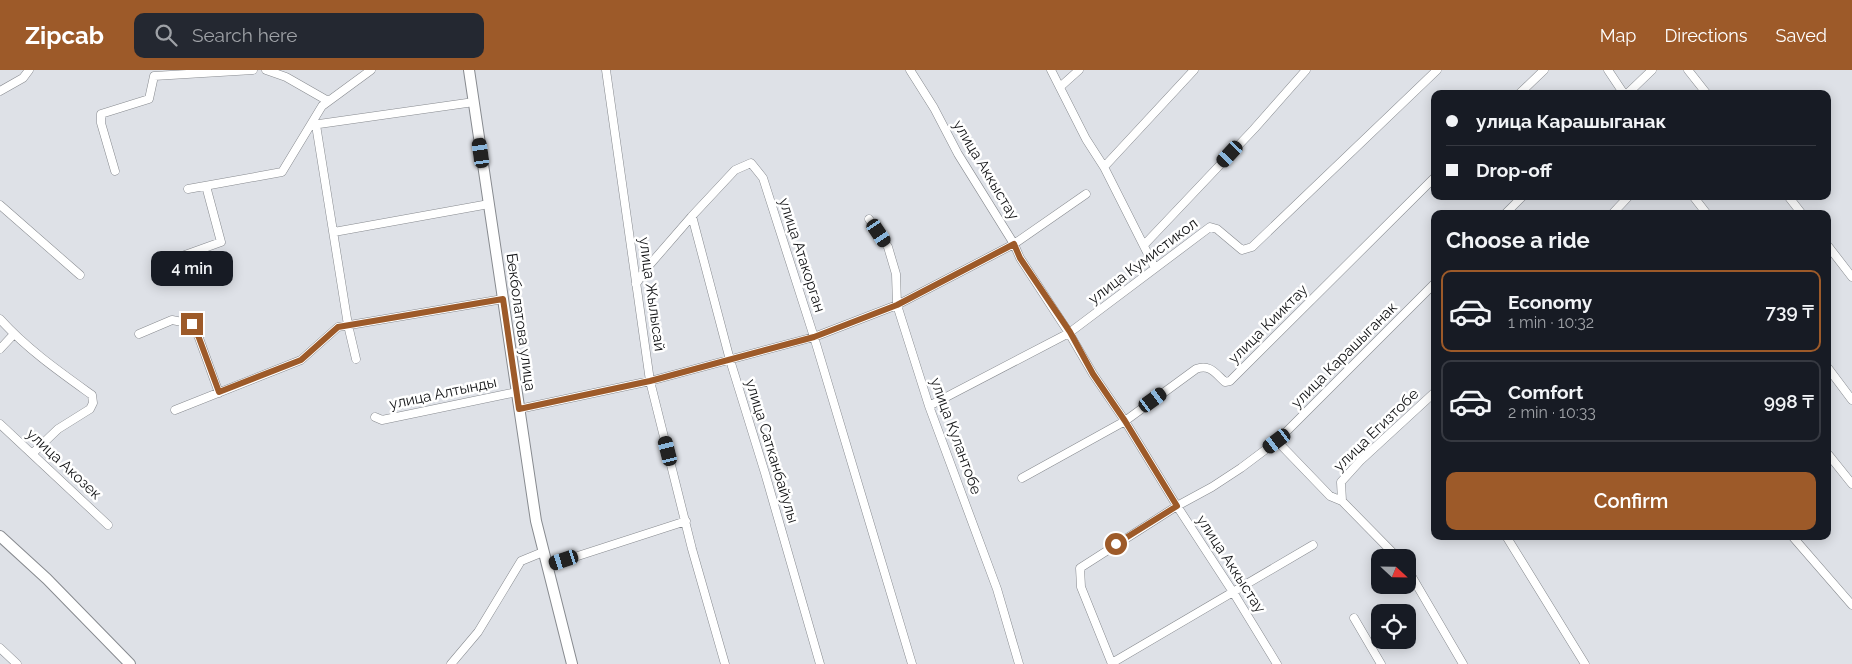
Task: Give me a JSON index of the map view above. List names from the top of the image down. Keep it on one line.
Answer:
{"streets":{"street":["улица Аккыстау","улица Атакорган","улица Кумистикол","улица Жылысай","Бекболатова улица","улица Кииктау","улица Карашыганак","улица Алтынды","улица Егизтобе","улица Кулантобе","улица Сатканбайулы","улица Акозек"]},"crossings":[["улица Аккыстау","улица Кумистикол"],["улица Аккыстау","улица Кииктау"],["улица Аккыстау","улица Карашыганак"],["улица Атакорган","улица Жылысай"],["улица Атакорган","улица Сатканбайулы"],["улица Кумистикол","улица Кулантобе"],["Бекболатова улица","улица Алтынды"]],"north":"right","page":{"header":"Zipcab","search":"Search here","nav":["Map","Directions","Saved"],"banner":["улица Карашыганак","Drop-off"],"heading":"Choose a ride","bubble":"4 min","list":[{"name":"Economy","note":"1 min · 10:32","value":"739 ₸"},{"name":"Comfort","note":"2 min · 10:33","value":"998 ₸"}],"buttons":"Confirm"}}
